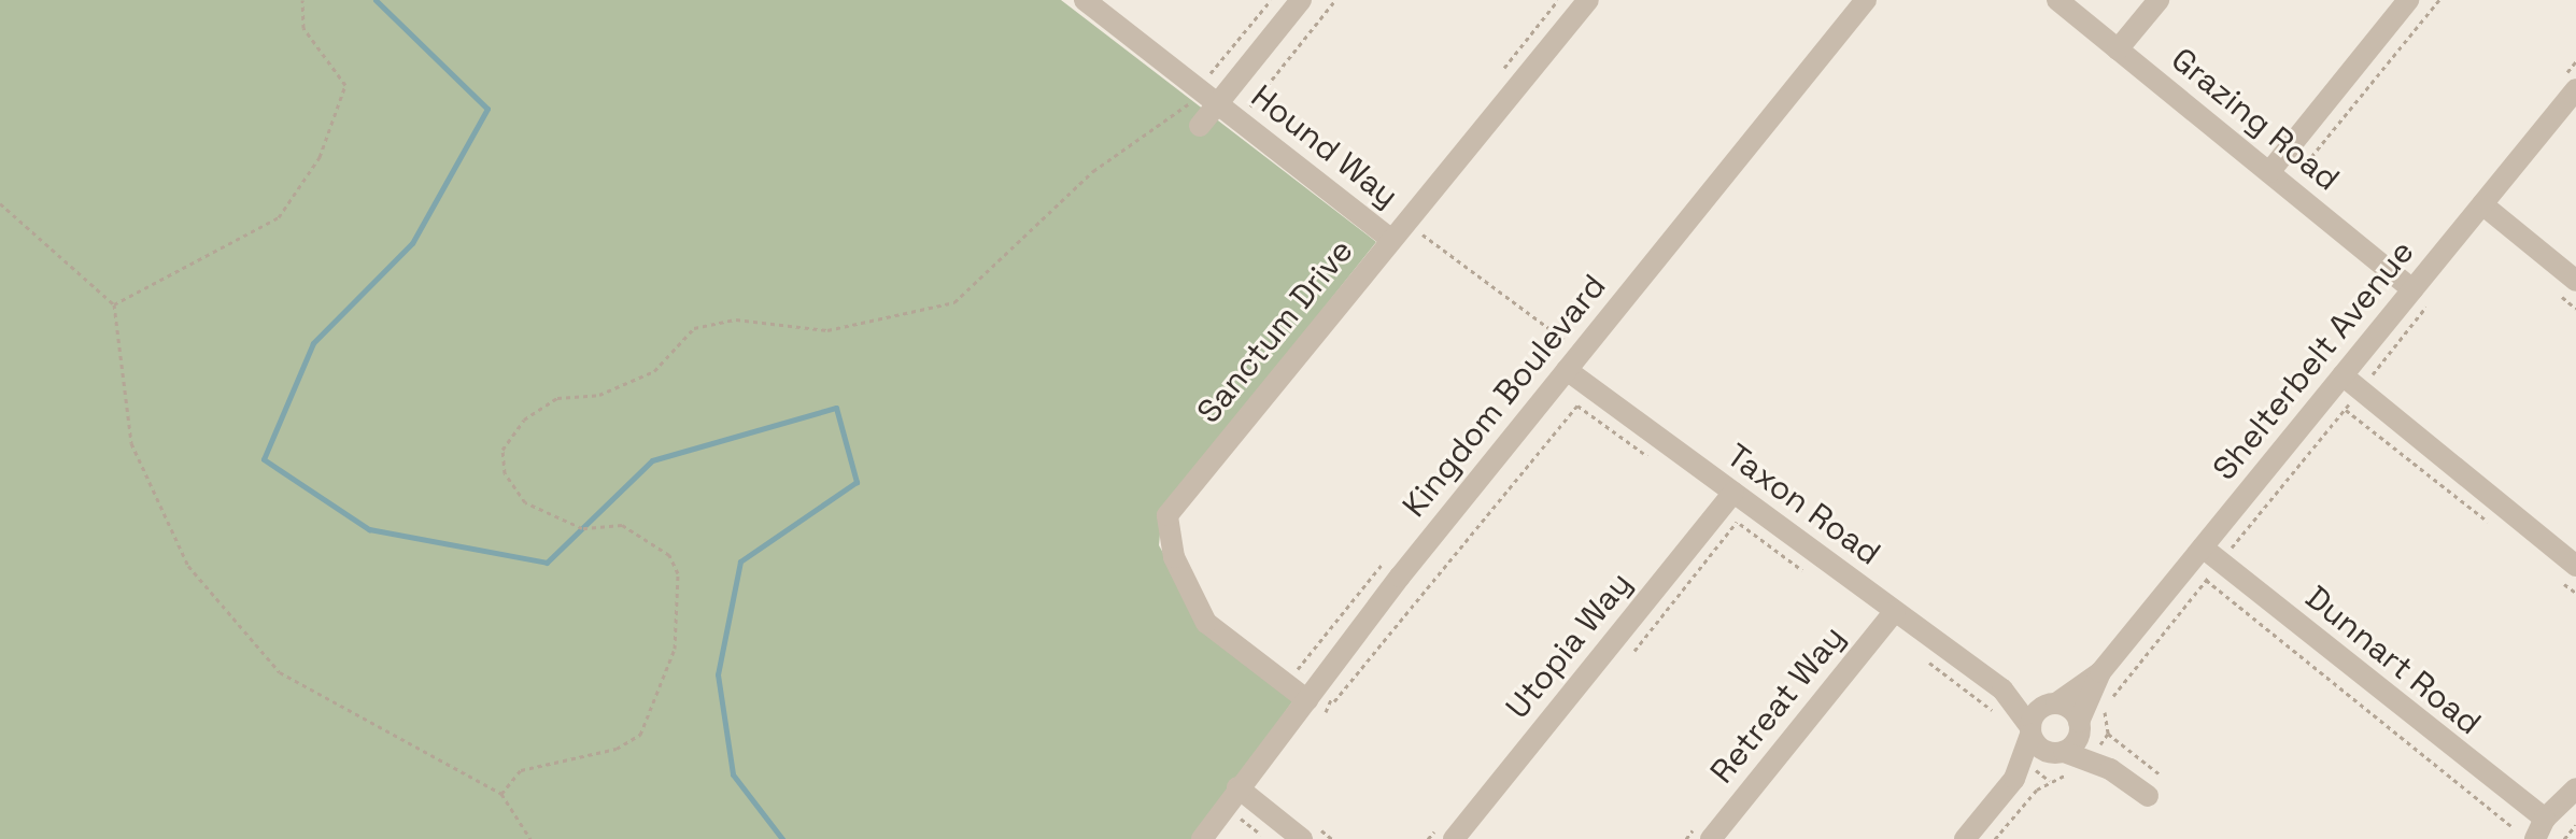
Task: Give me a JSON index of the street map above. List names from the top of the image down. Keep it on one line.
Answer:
{"streets":{"street":["Grazing Road","Hound Way","Sanctum Drive","Shelterbelt Avenue","Kingdom Boulevard","Taxon Road","Utopia Way","Dunnart Road","Retreat Way"]},"crossings":[["Grazing Road","Shelterbelt Avenue"],["Hound Way","Sanctum Drive"],["Sanctum Drive","Kingdom Boulevard"],["Shelterbelt Avenue","Dunnart Road"],["Kingdom Boulevard","Taxon Road"],["Taxon Road","Utopia Way"],["Taxon Road","Retreat Way"]]}
